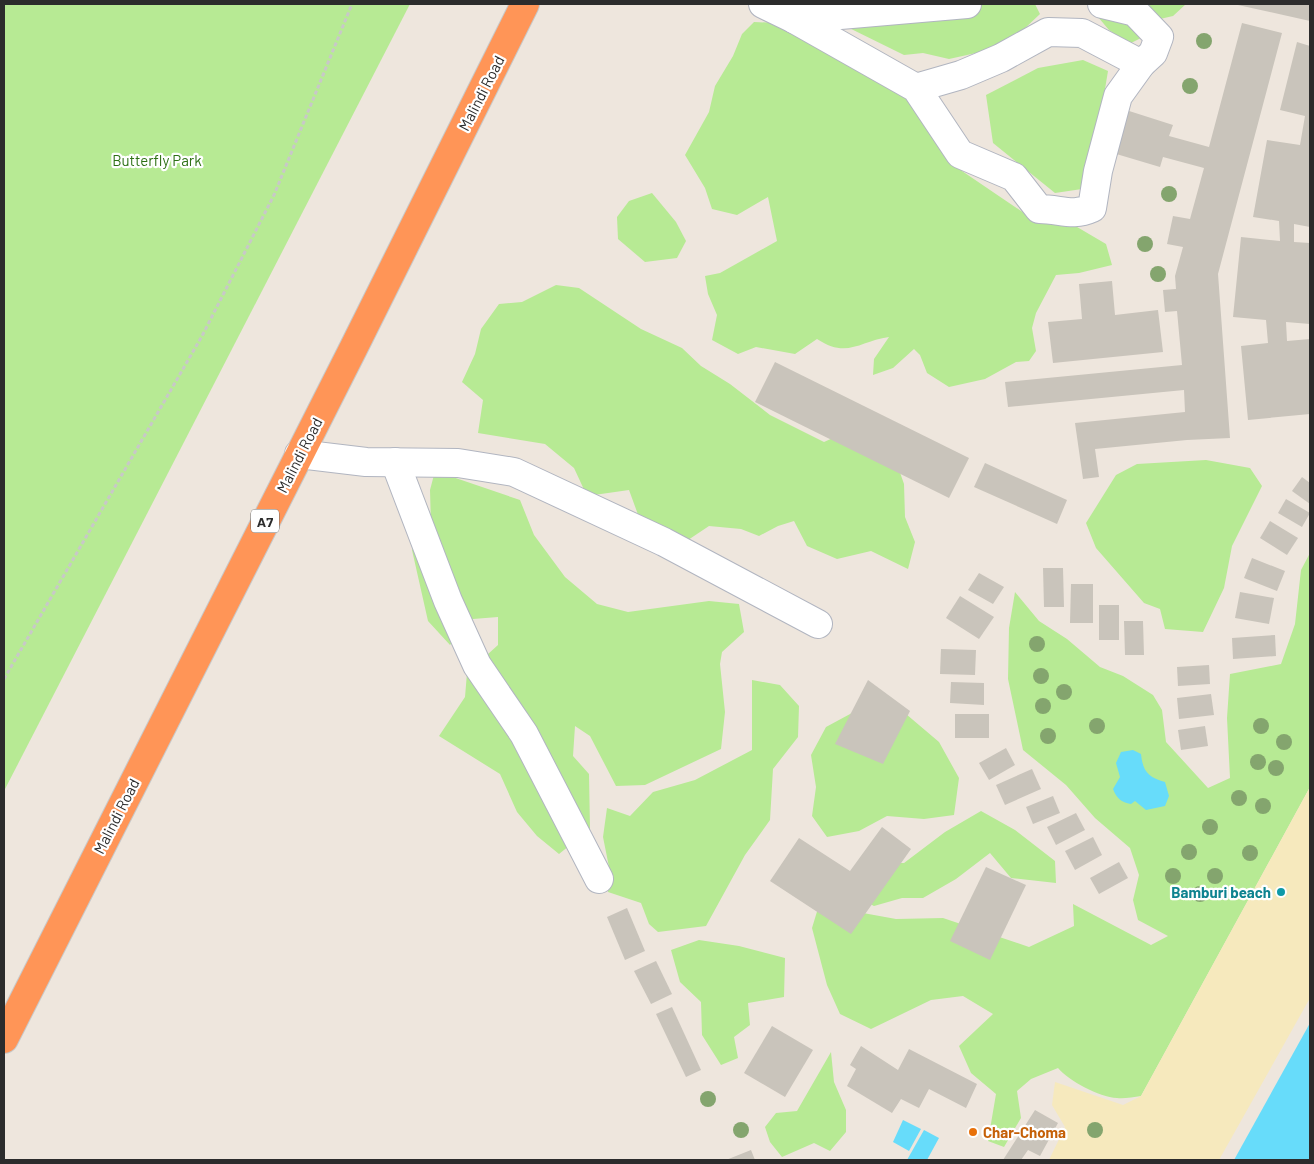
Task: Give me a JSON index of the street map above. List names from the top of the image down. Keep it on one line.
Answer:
{"streets":{"highway":["Malindi Road","A7"]},"parks":["Butterfly Park"],"places":["Bamburi beach","Char-Choma"]}
